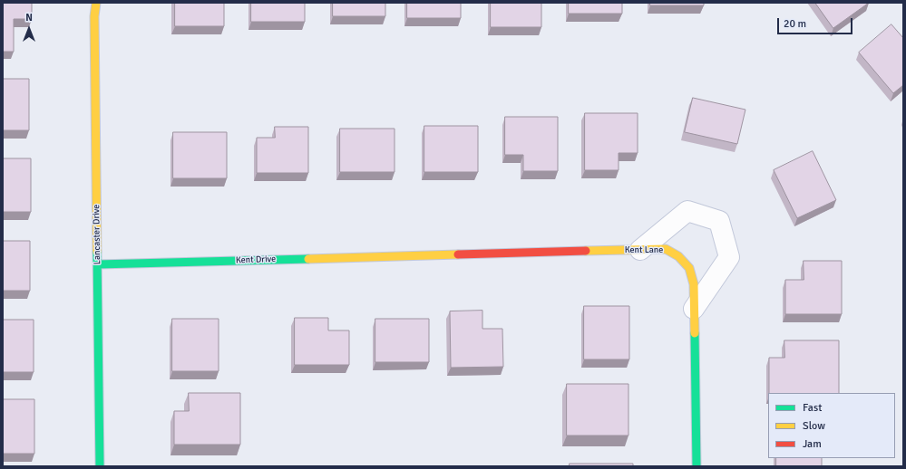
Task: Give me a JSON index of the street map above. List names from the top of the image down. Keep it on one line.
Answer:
{"streets":{"street":["Lancaster Drive","Kent Lane","Kent Drive"]},"crossings":[["Lancaster Drive","Kent Drive"],["Kent Lane","Kent Drive"]],"legend":["Fast","Slow","Jam"],"scale_bar":"20 m","north":"top"}
